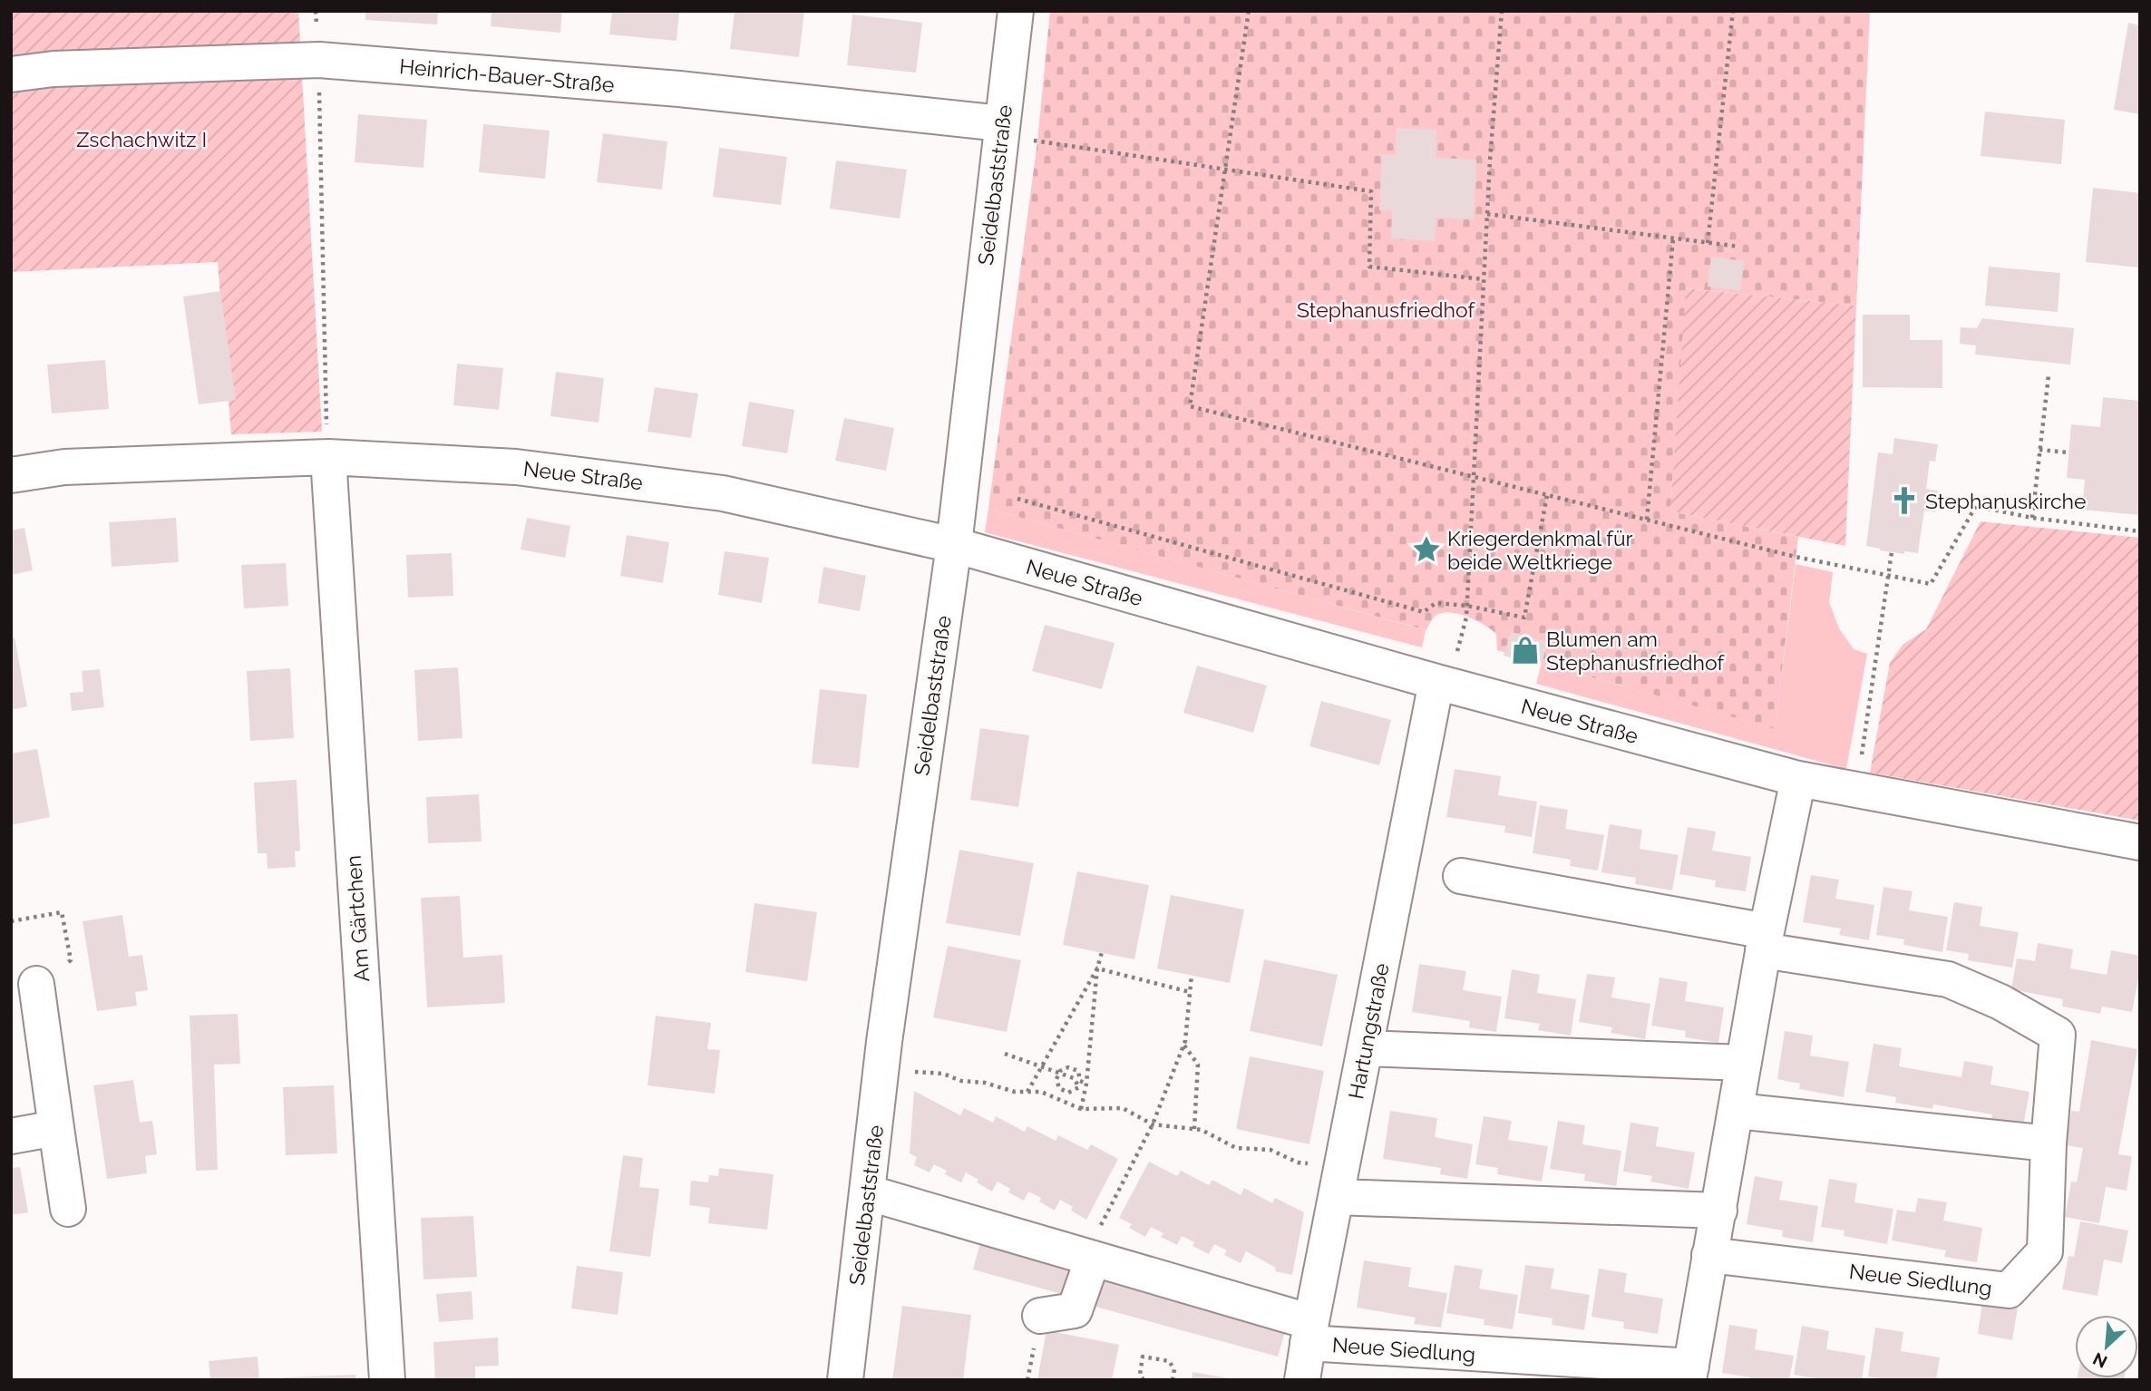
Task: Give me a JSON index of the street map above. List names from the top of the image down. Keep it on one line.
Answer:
{"streets":{"street":["Heinrich-Bauer-Straße","Seidelbaststraße","Neue Straße","Am Gärtchen","Hartungstraße","Neue Siedlung"]},"crossings":[["Heinrich-Bauer-Straße","Seidelbaststraße"],["Seidelbaststraße","Neue Straße"],["Seidelbaststraße","Neue Siedlung"],["Neue Straße","Am Gärtchen"],["Neue Straße","Hartungstraße"],["Neue Straße","Neue Siedlung"],["Hartungstraße","Neue Siedlung"]],"parks":["Zschachwitz I","Stephanusfriedhof"],"places":{"church":["Stephanuskirche"],"place":["Kriegerdenkmal für beide Weltkriege"],"shop":["Blumen am Stephanusfriedhof"]},"north":"bottom left"}
